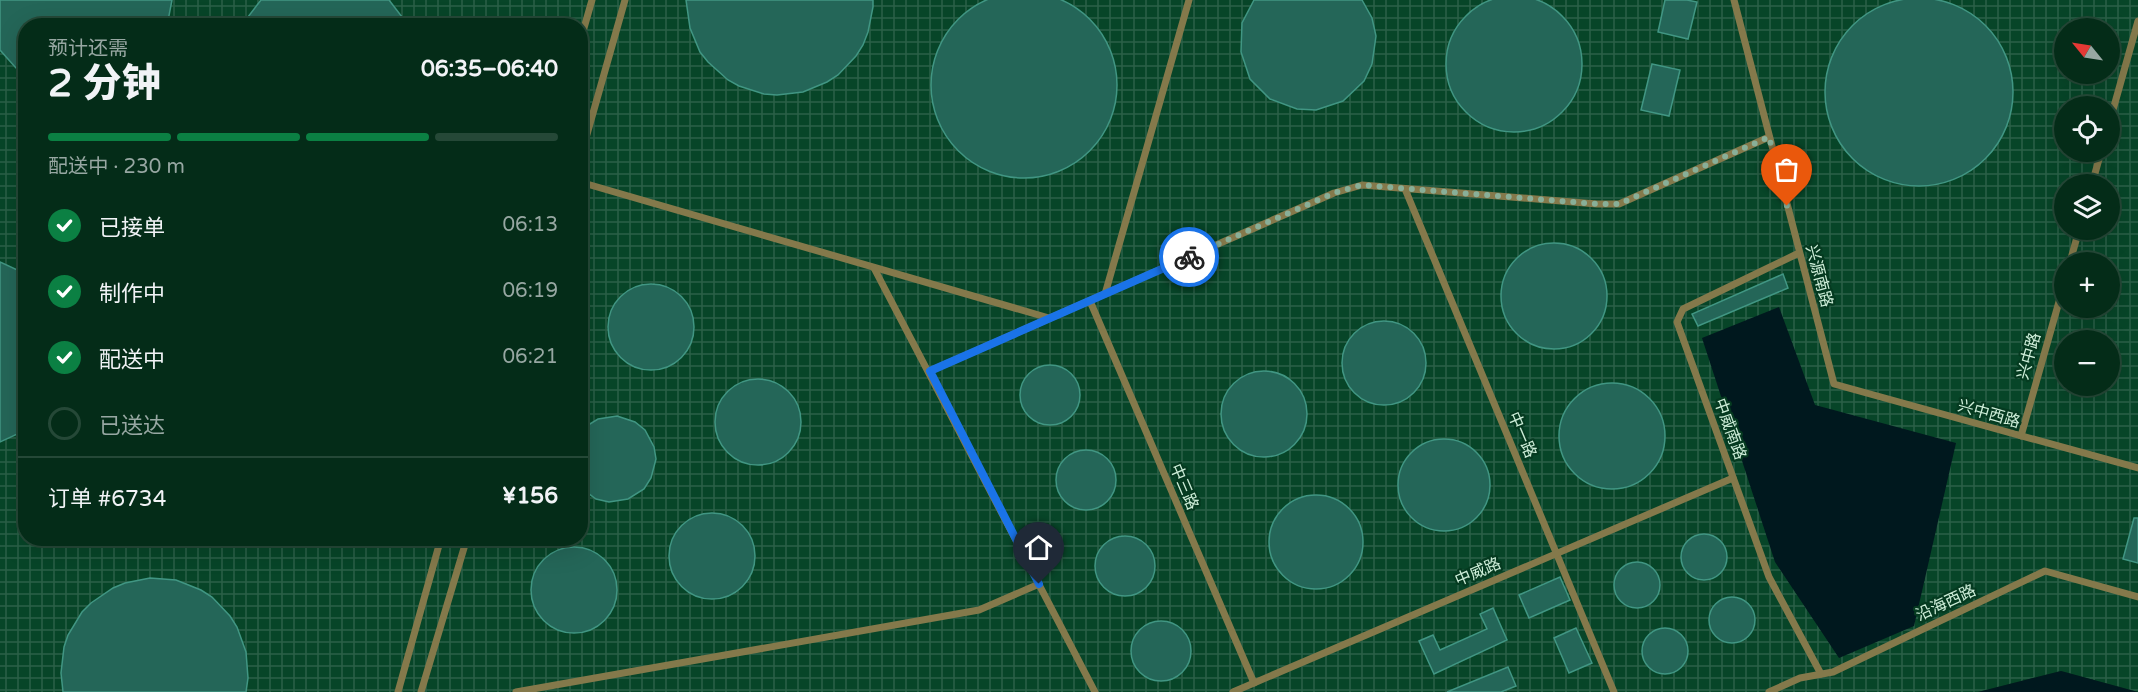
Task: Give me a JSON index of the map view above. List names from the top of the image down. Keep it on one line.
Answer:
{"streets":{"lane":["兴源南路","兴中路","兴中西路","中威南路","中一路","中三路","中威路","沿海西路"]},"crossings":[["兴源南路","兴中西路"],["兴源南路","中威南路"],["兴中路","兴中西路"],["中威南路","中威路"],["中威南路","沿海西路"],["中一路","中威路"],["中三路","中威路"]],"north":"top left","page":{"map_buttons":["+","−"],"heading":["2 分钟","预计还需","06:35–06:40"],"panel":["订单 #6734","¥156"],"bar":"配送中 · 230 m","list":[["已接单","06:13"],["制作中","06:19"],["配送中","06:21"],"已送达"]}}
